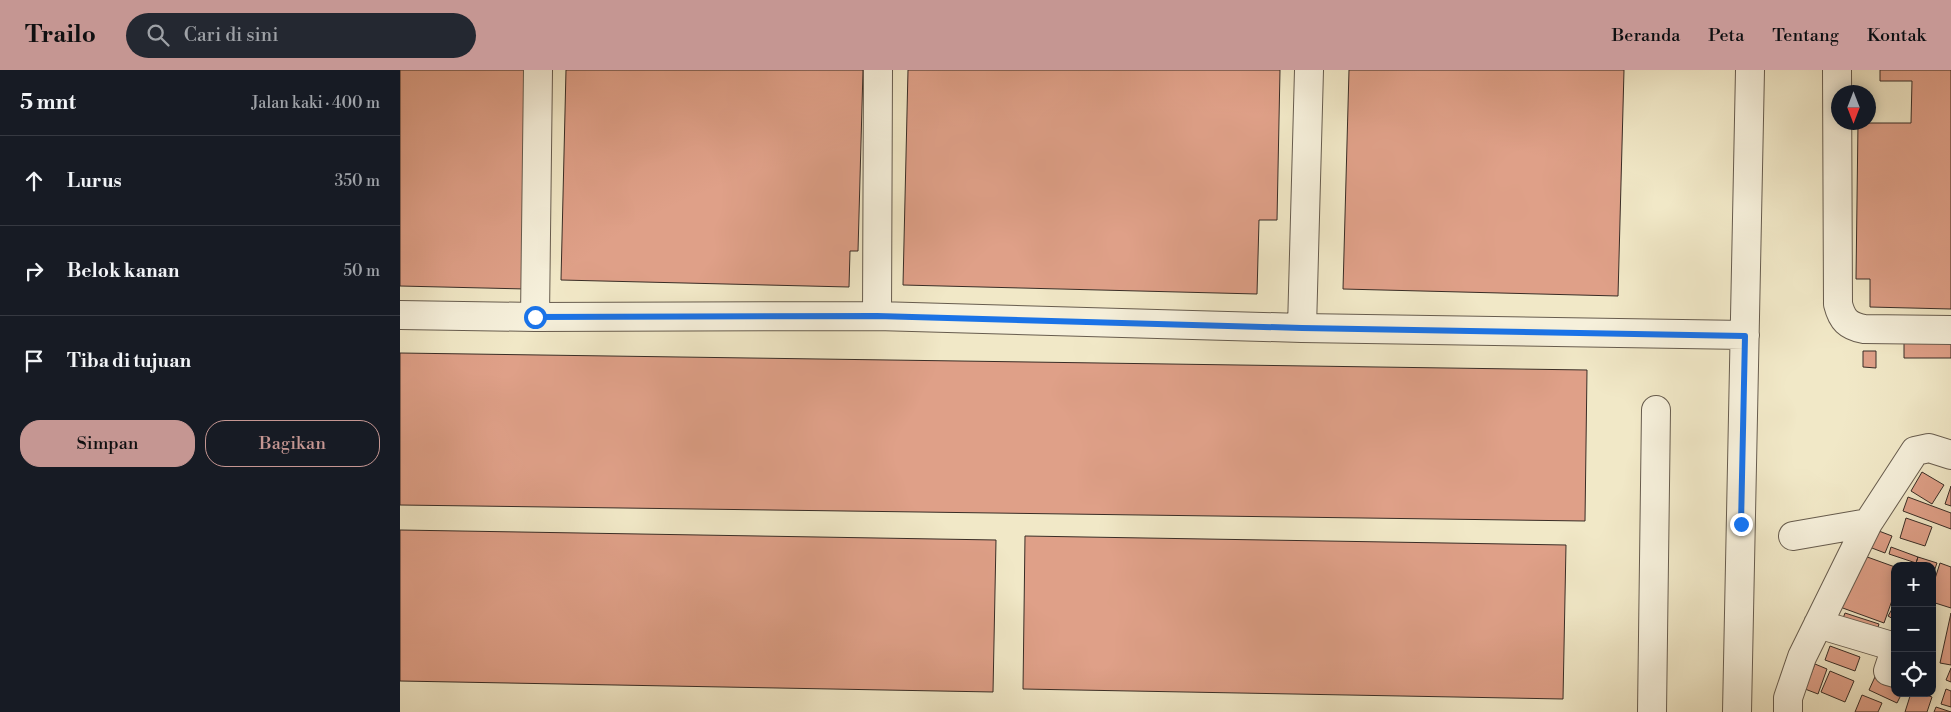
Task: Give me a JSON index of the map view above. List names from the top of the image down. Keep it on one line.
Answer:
{"north":"bottom","page":{"header":"Trailo","search":"Cari di sini","nav":["Beranda","Peta","Tentang","Kontak"],"heading":["5 mnt","Jalan kaki · 400 m"],"list":[["Lurus","350 m"],["Belok kanan","50 m"],"Tiba di tujuan"],"buttons":["Simpan","Bagikan"],"map_buttons":["+","−"]}}
